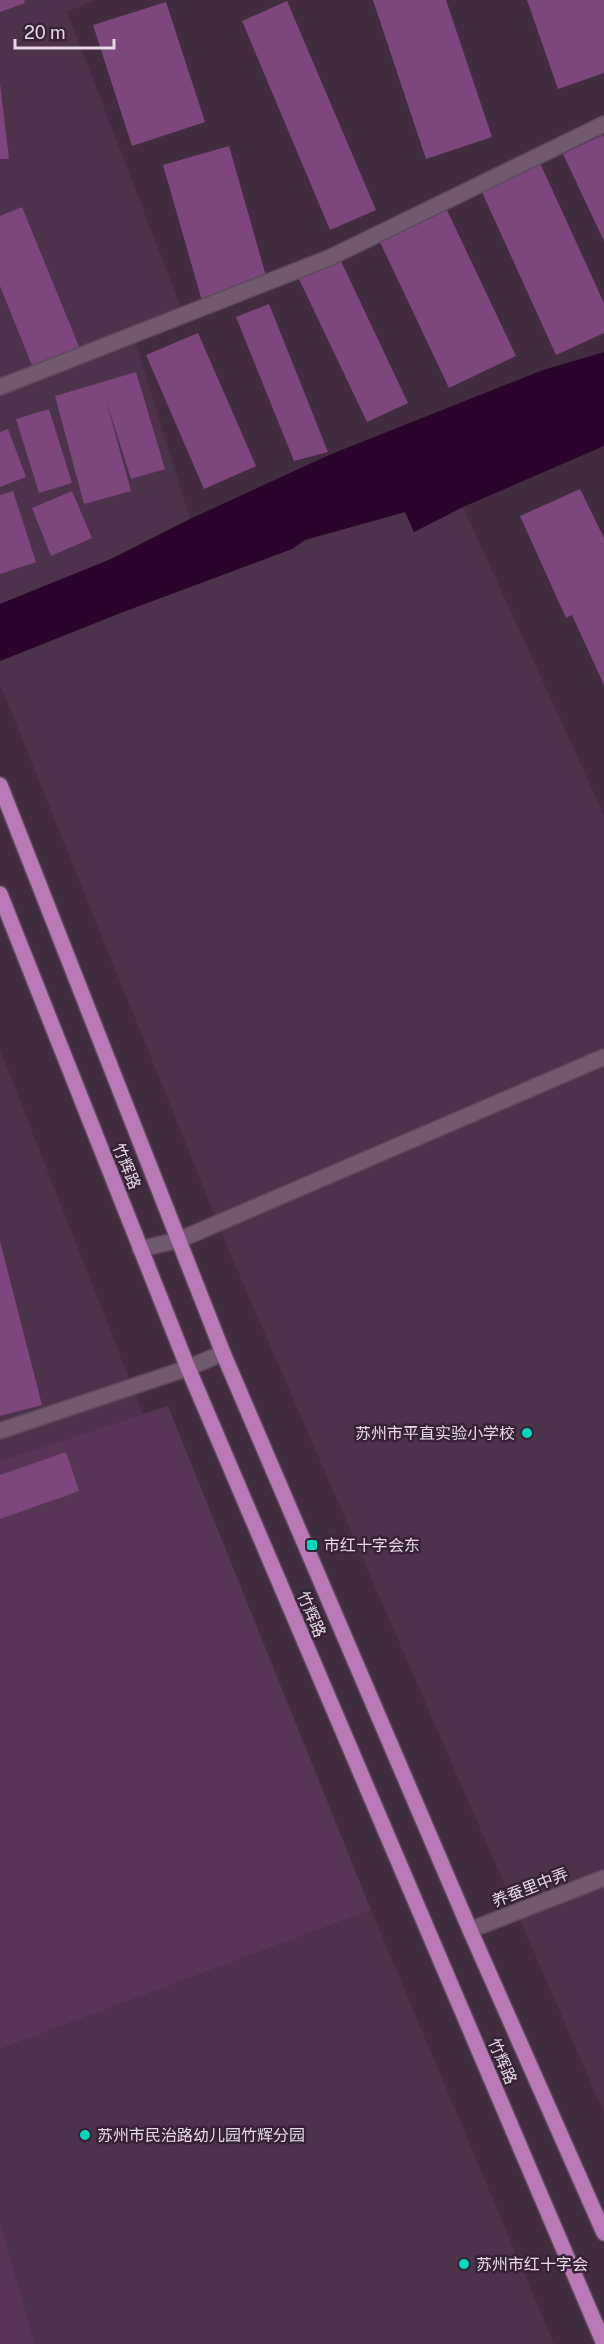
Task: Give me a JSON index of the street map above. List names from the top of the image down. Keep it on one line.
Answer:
{"streets":{"main road":["竹辉路"],"street":["养蚕里中弄"]},"crossings":[["竹辉路","养蚕里中弄"]],"places":{"other":["苏州市平直实验小学校","苏州市民治路幼儿园竹辉分园","苏州市红十字会"],"transit":["市红十字会东"]},"scale_bar":"20 m"}
